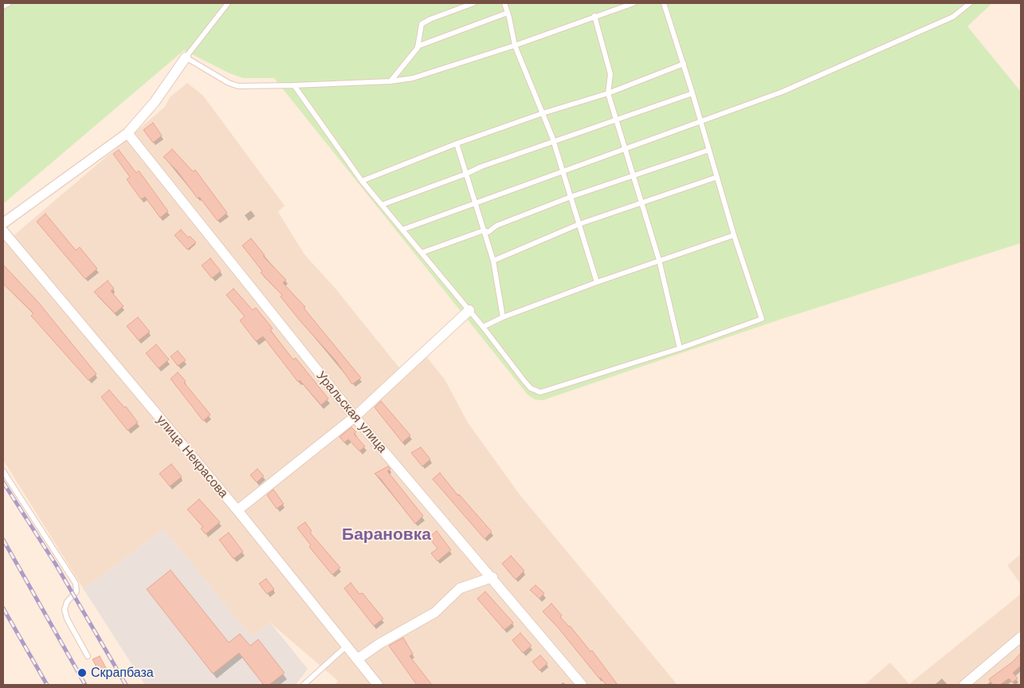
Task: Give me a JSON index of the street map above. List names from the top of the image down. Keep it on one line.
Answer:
{"streets":{"street":["Уральская улица","улица Некрасова"]},"districts":["Барановка"],"places":["Скрапбаза"]}
